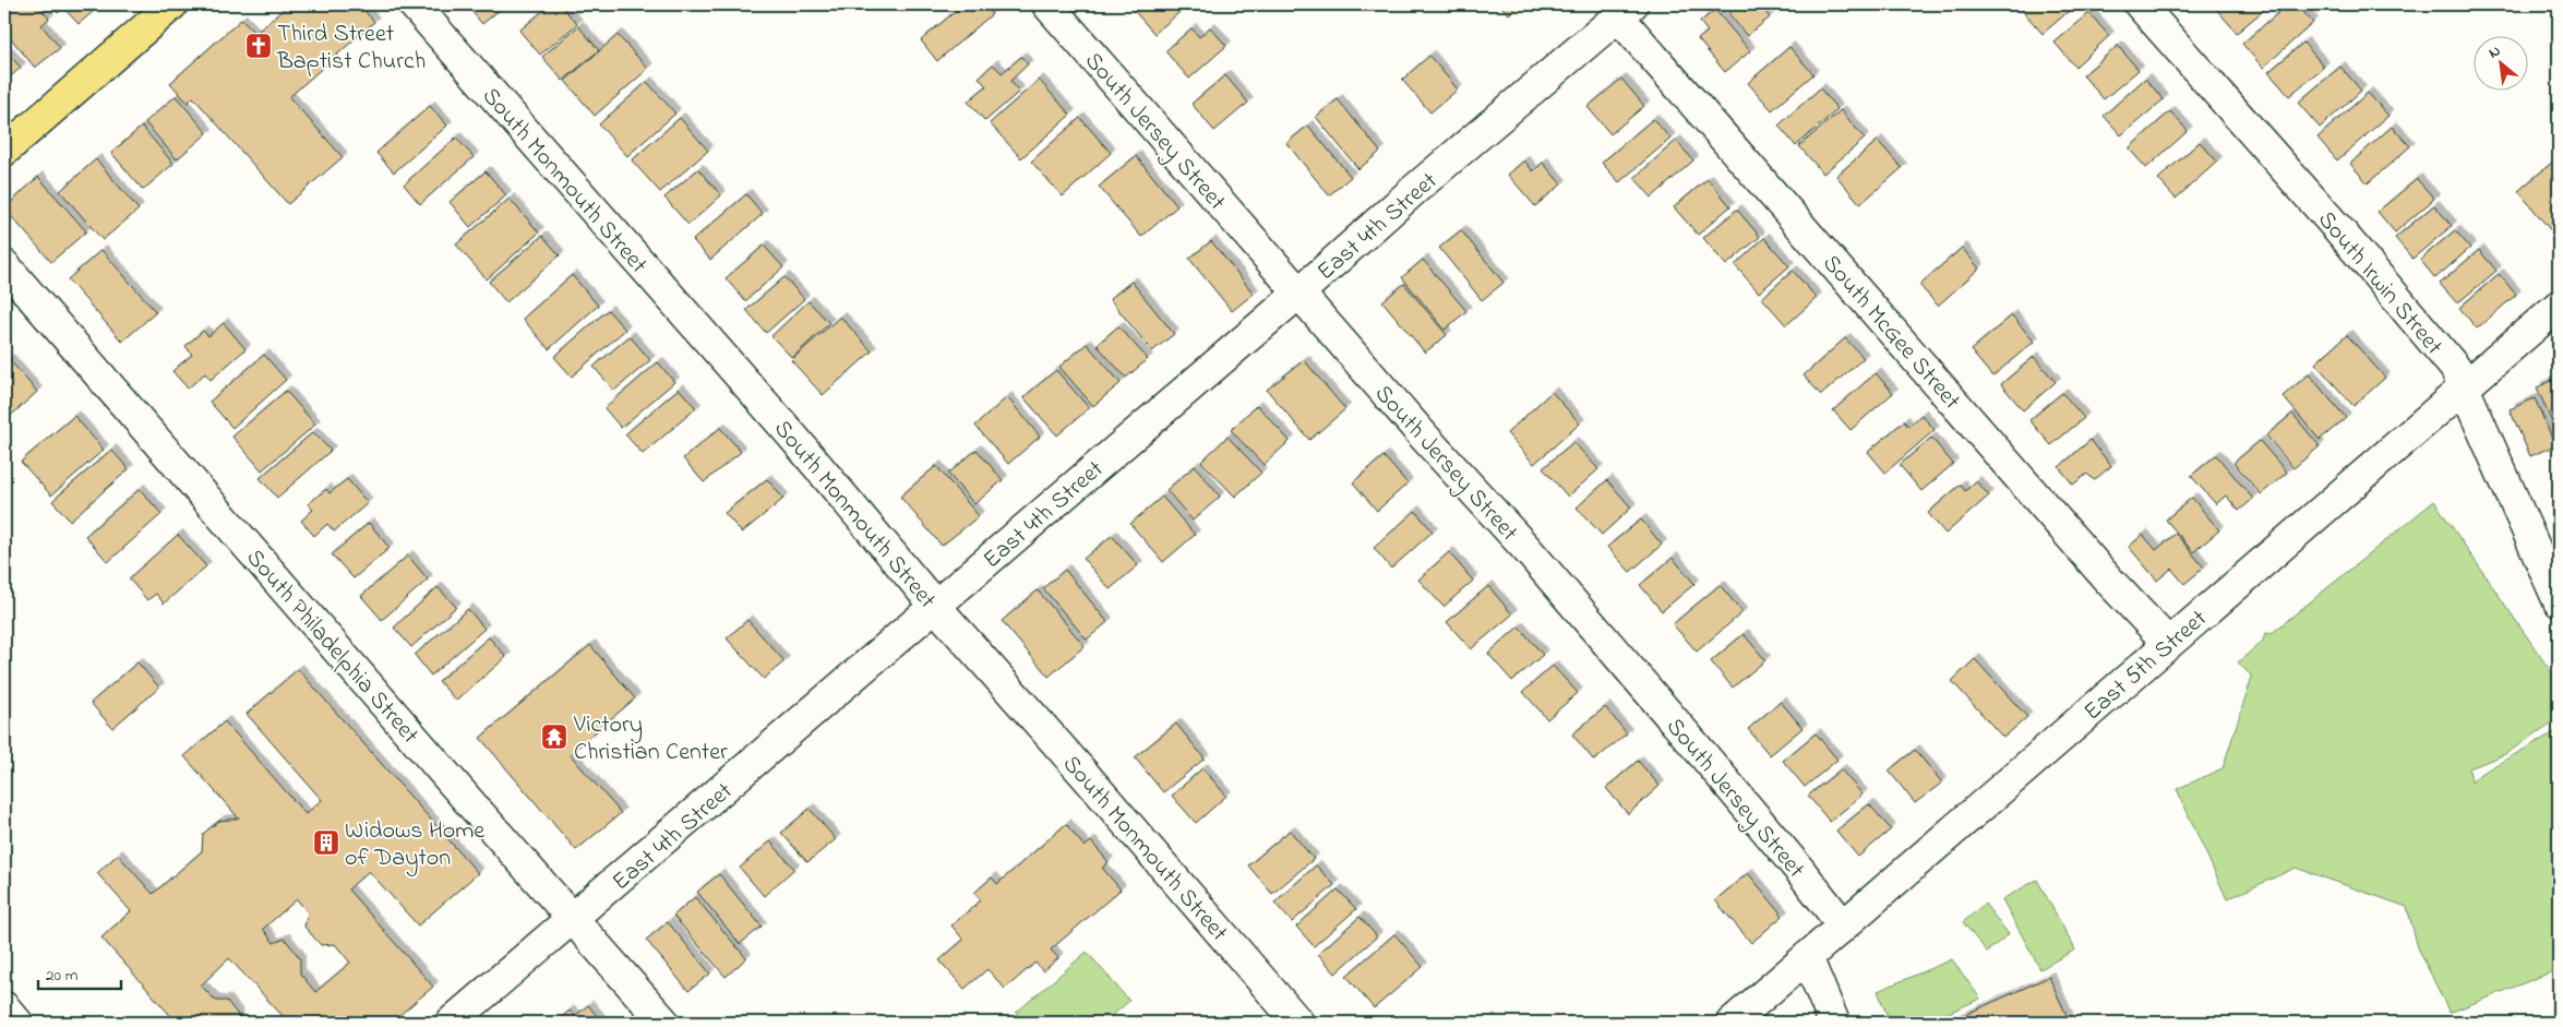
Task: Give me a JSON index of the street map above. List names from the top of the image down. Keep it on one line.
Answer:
{"streets":{"street":["South Jersey Street","South Monmouth Street","East 4th Street","South Irwin Street","South McGee Street","South Philadelphia Street","East 5th Street"]},"crossings":[["South Jersey Street","East 4th Street"],["South Jersey Street","East 5th Street"],["South Monmouth Street","East 4th Street"],["East 4th Street","South McGee Street"],["East 4th Street","South Philadelphia Street"],["South Irwin Street","East 5th Street"],["South McGee Street","East 5th Street"]],"places":{"church":["Third Street Baptist Church"],"temple":["Victory Christian Center"],"building":["Widows Home of Dayton"]},"scale_bar":"20 m","north":"top left"}
